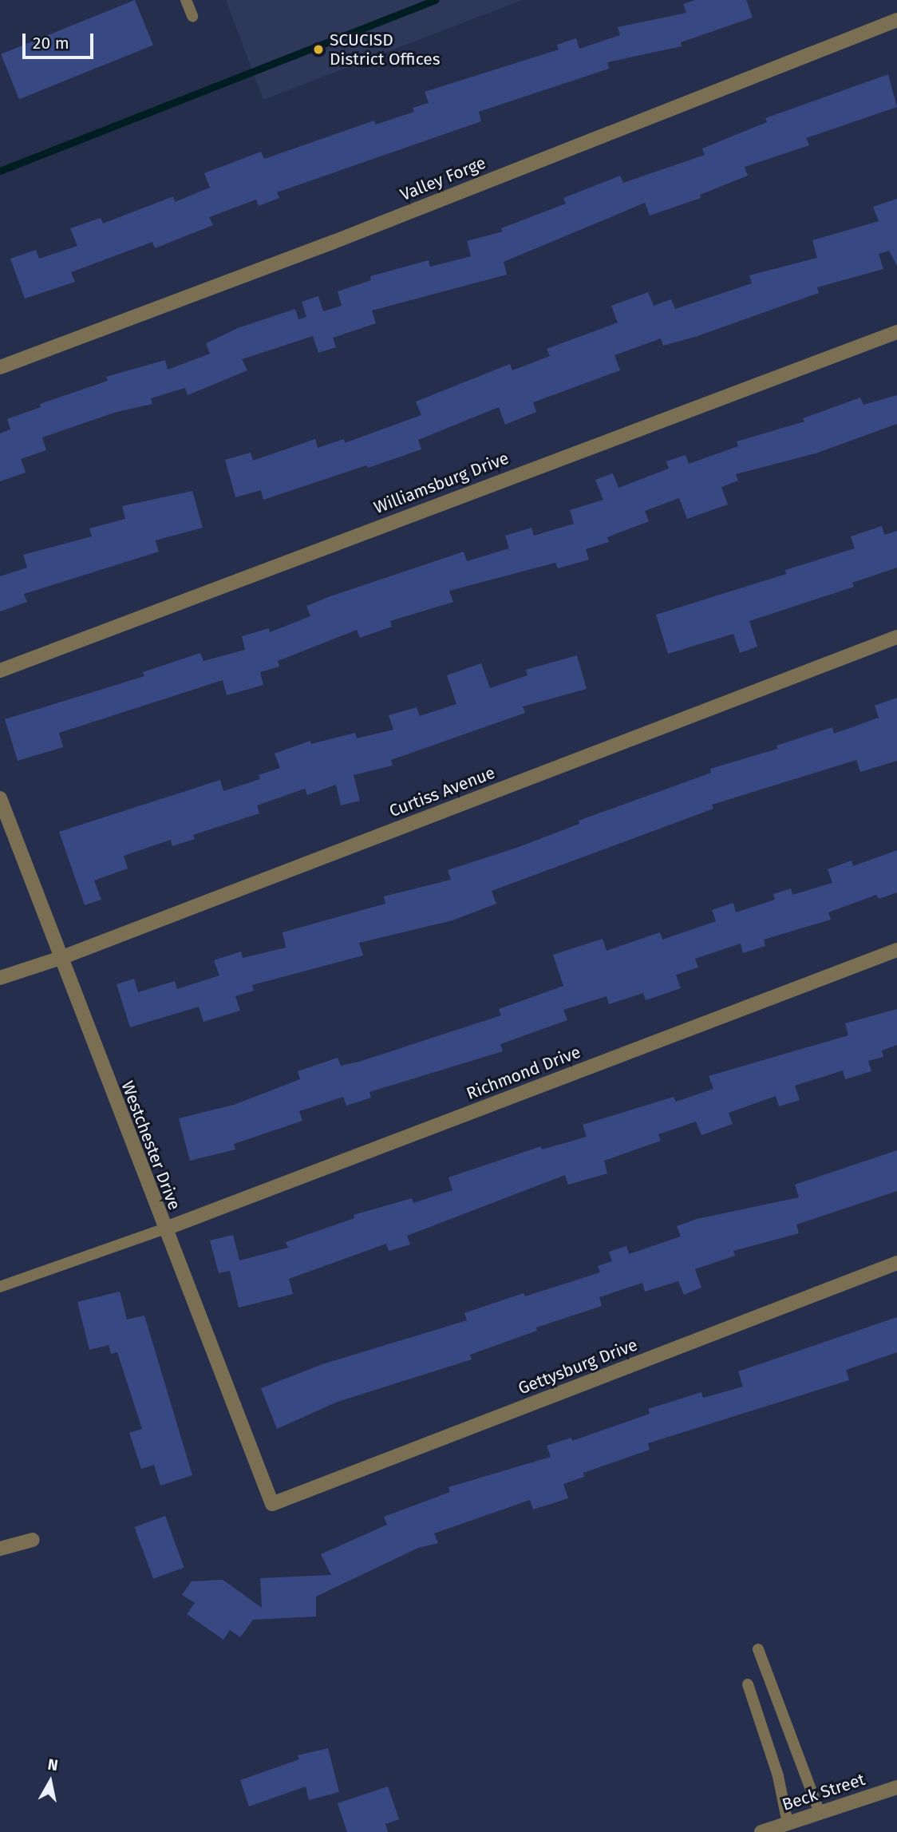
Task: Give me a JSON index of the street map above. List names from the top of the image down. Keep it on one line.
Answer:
{"streets":{"street":["Valley Forge","Williamsburg Drive","Curtiss Avenue","Richmond Drive","Westchester Drive","Gettysburg Drive","Beck Street"]},"crossings":[["Curtiss Avenue","Westchester Drive"],["Richmond Drive","Westchester Drive"],["Westchester Drive","Gettysburg Drive"]],"places":["SCUCISD District Offices"],"scale_bar":"20 m","north":"top"}
